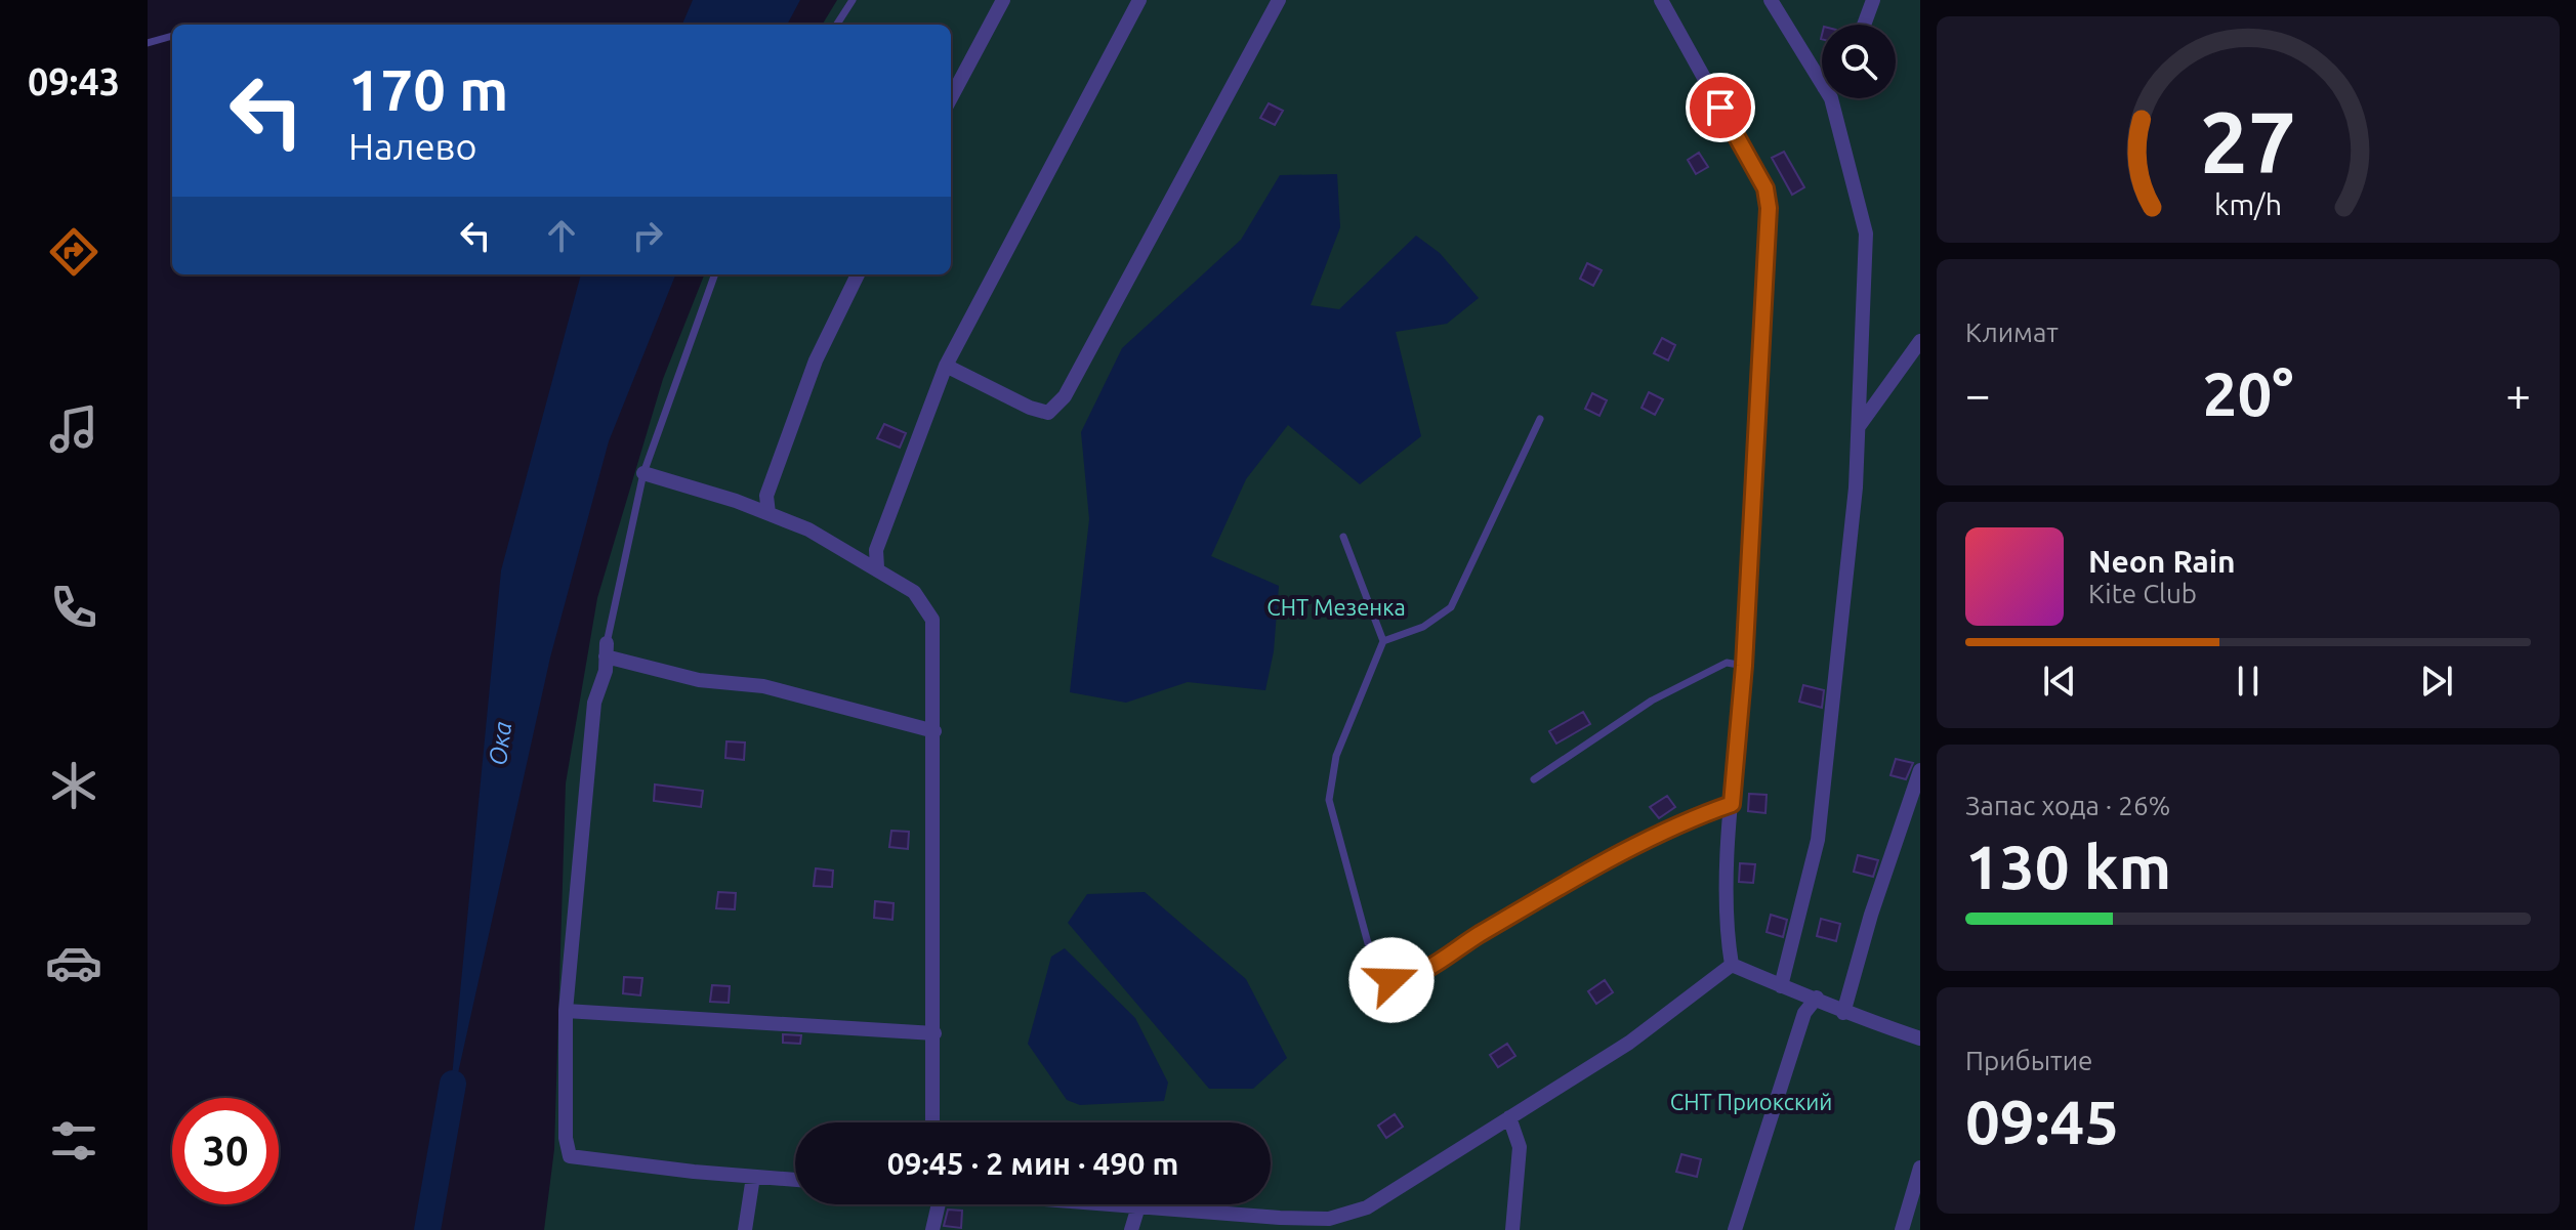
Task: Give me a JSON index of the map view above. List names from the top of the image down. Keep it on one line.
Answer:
{"water":["Ока"],"parks":["СНТ Мезенка","СНТ Приокский"],"page":{"tabs":"09:43","turn":["170 m","Налево"],"tile":["Климат",["Запас хода · 26%","130 km"],["Прибытие","09:45"]],"heat":["−","20°","+"],"song":["Neon Rain","Kite Club"],"limit":"30","trip":"09:45 · 2 мин · 490 m","gauge":["27","km/h"]}}
